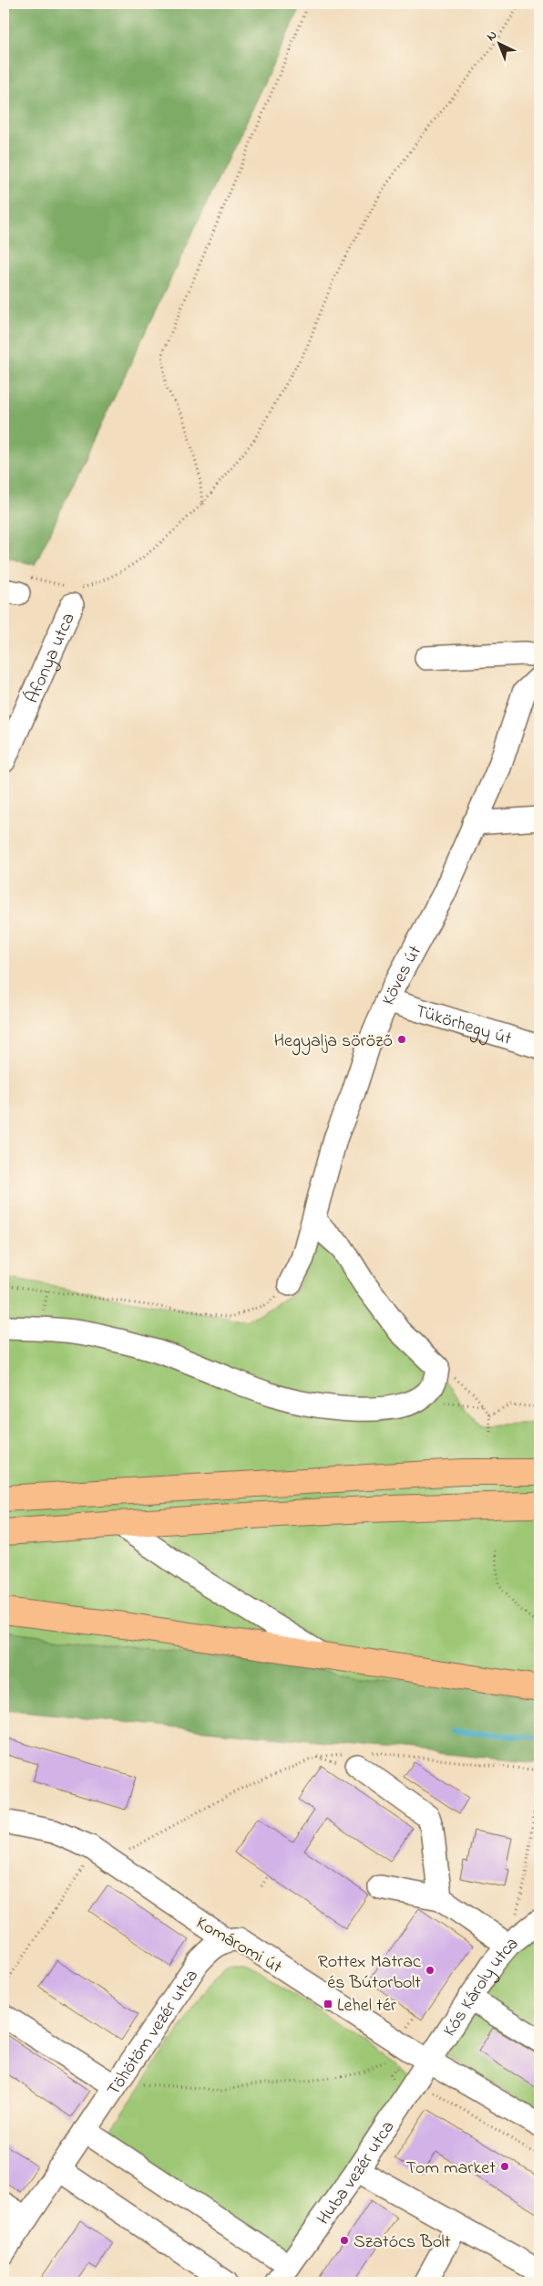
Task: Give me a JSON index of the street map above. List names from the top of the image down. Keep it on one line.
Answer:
{"streets":{"street":["Áfonya utca","Köves út","Tükörhegy út","Komáromi út","Kós Károly utca","Töhötöm vezér utca","Huba vezér utca"]},"crossings":[["Köves út","Tükörhegy út"],["Komáromi út","Kós Károly utca"],["Komáromi út","Töhötöm vezér utca"],["Komáromi út","Huba vezér utca"],["Kós Károly utca","Huba vezér utca"]],"places":{"other":["Hegyalja söröző","Rottex Matrac és Bútorbolt","Tom market","Szatócs Bolt"],"transit":["Lehel tér"]},"north":"top left"}
